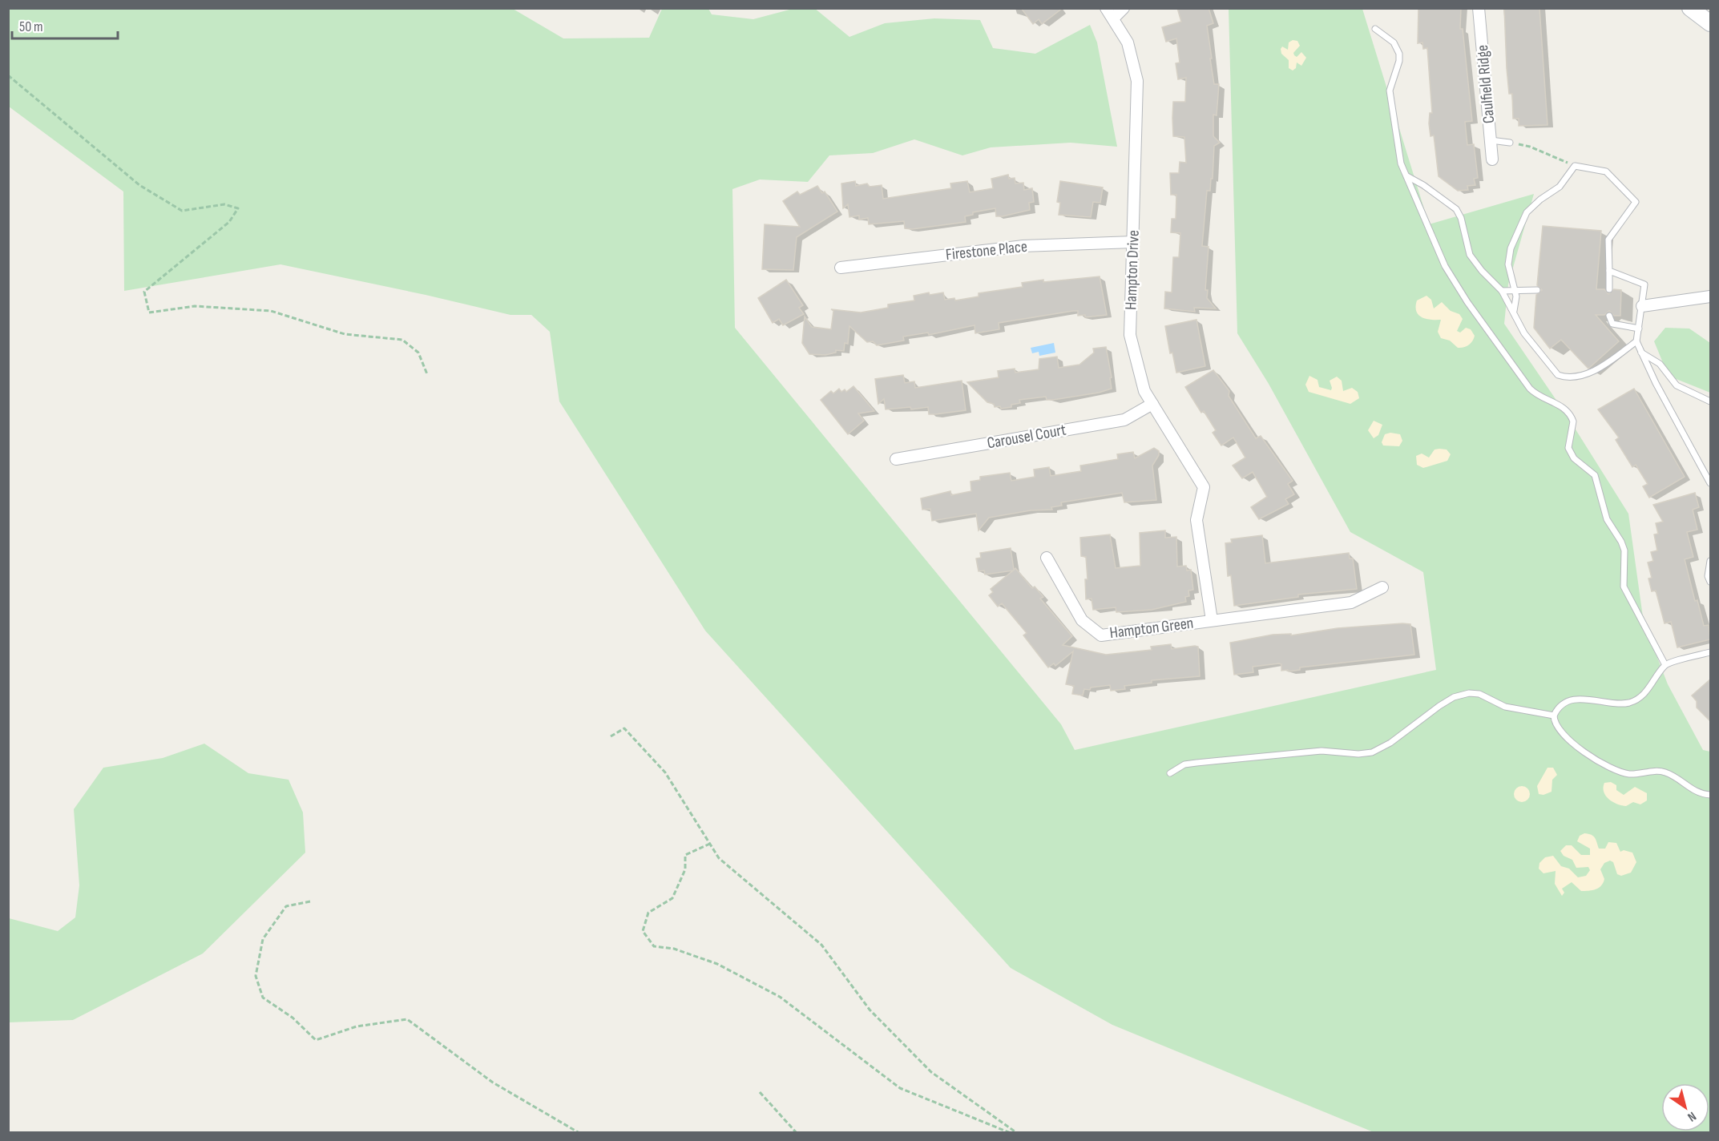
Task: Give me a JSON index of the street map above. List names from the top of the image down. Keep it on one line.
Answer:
{"streets":{"street":["Caulfield Ridge","Firestone Place","Hampton Drive","Carousel Court","Hampton Green"]},"crossings":[["Firestone Place","Hampton Drive"],["Hampton Drive","Carousel Court"],["Hampton Drive","Hampton Green"]],"scale_bar":"50 m","north":"bottom right"}
